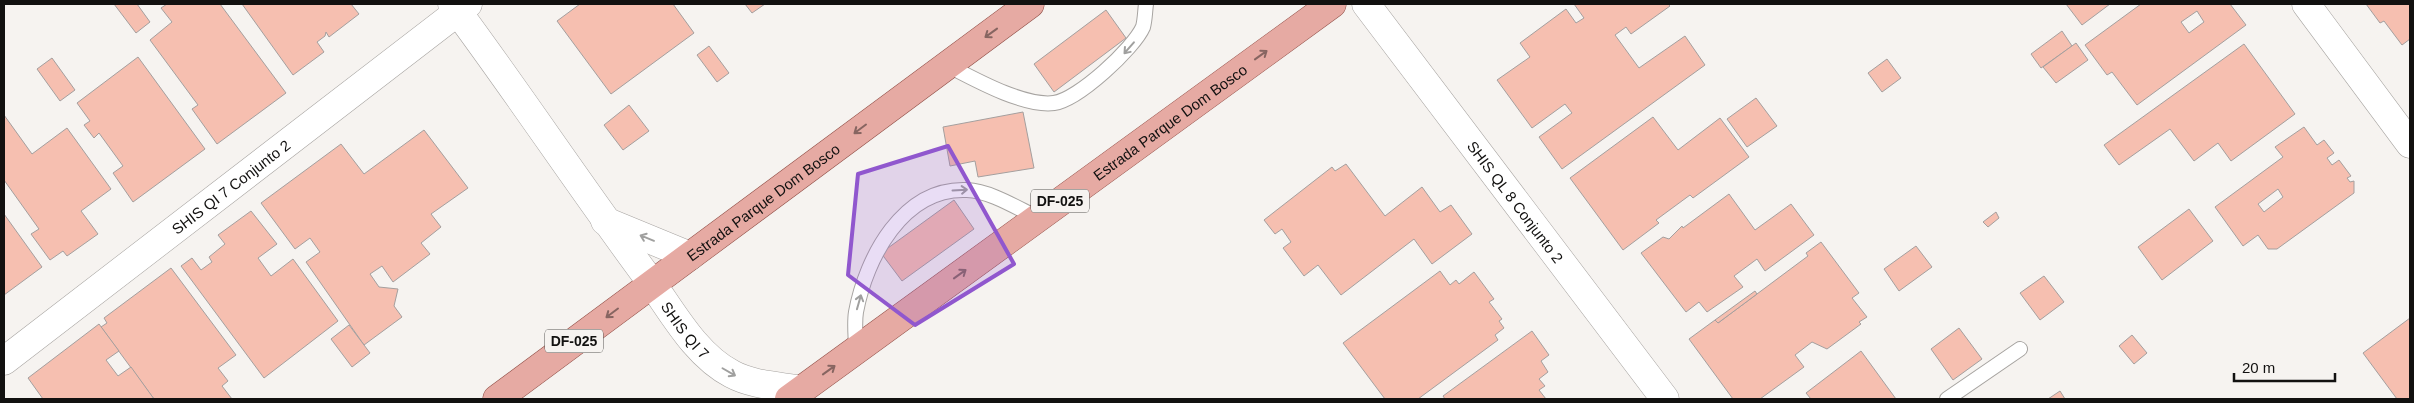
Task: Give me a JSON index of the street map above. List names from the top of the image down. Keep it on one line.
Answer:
{"streets":{"main road":["Estrada Parque Dom Bosco","DF-025"],"street":["SHIS QI 7 Conjunto 2","SHIS QL 8 Conjunto 2","SHIS QI 7"]},"crossings":[["Estrada Parque Dom Bosco","SHIS QI 7"],["SHIS QI 7 Conjunto 2","SHIS QI 7"]],"scale_bar":"20 m"}
